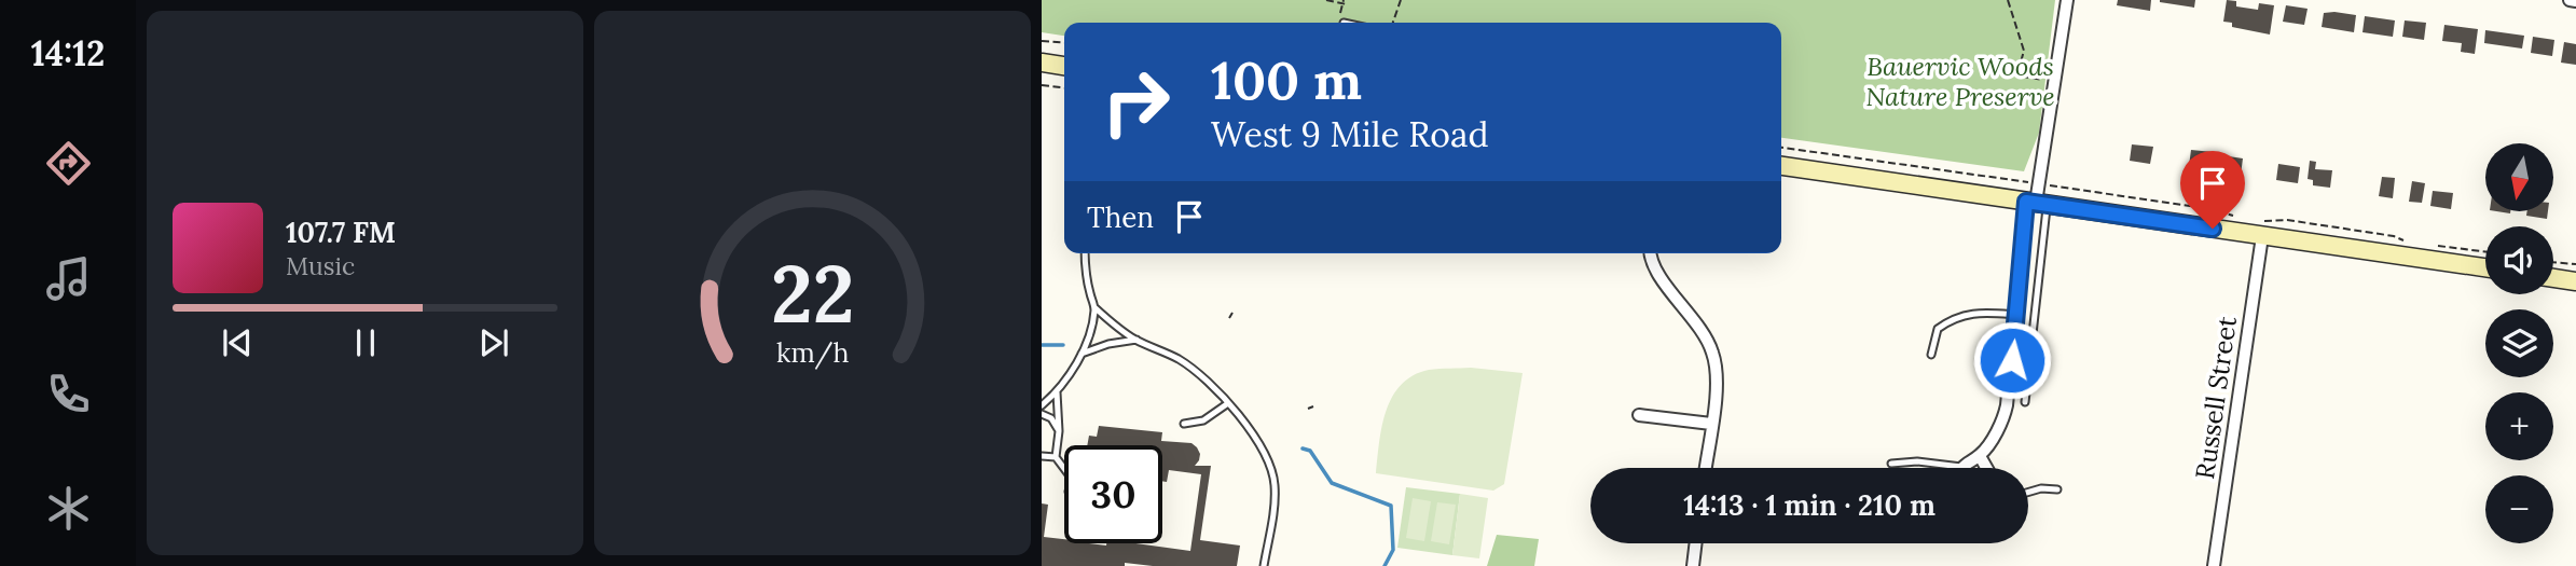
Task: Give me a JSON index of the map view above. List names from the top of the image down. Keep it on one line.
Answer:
{"streets":{"street":["Russell Street"]},"parks":["Bauervic Woods Nature Preserve"],"north":"bottom","page":{"tabs":"14:12","turn":["100 m","West 9 Mile Road"],"map_buttons":["+","−"],"then":"Then","song":["107.7 FM","Music"],"limit":"30","trip":"14:13 · 1 min · 210 m","gauge":["22","km/h"]}}
